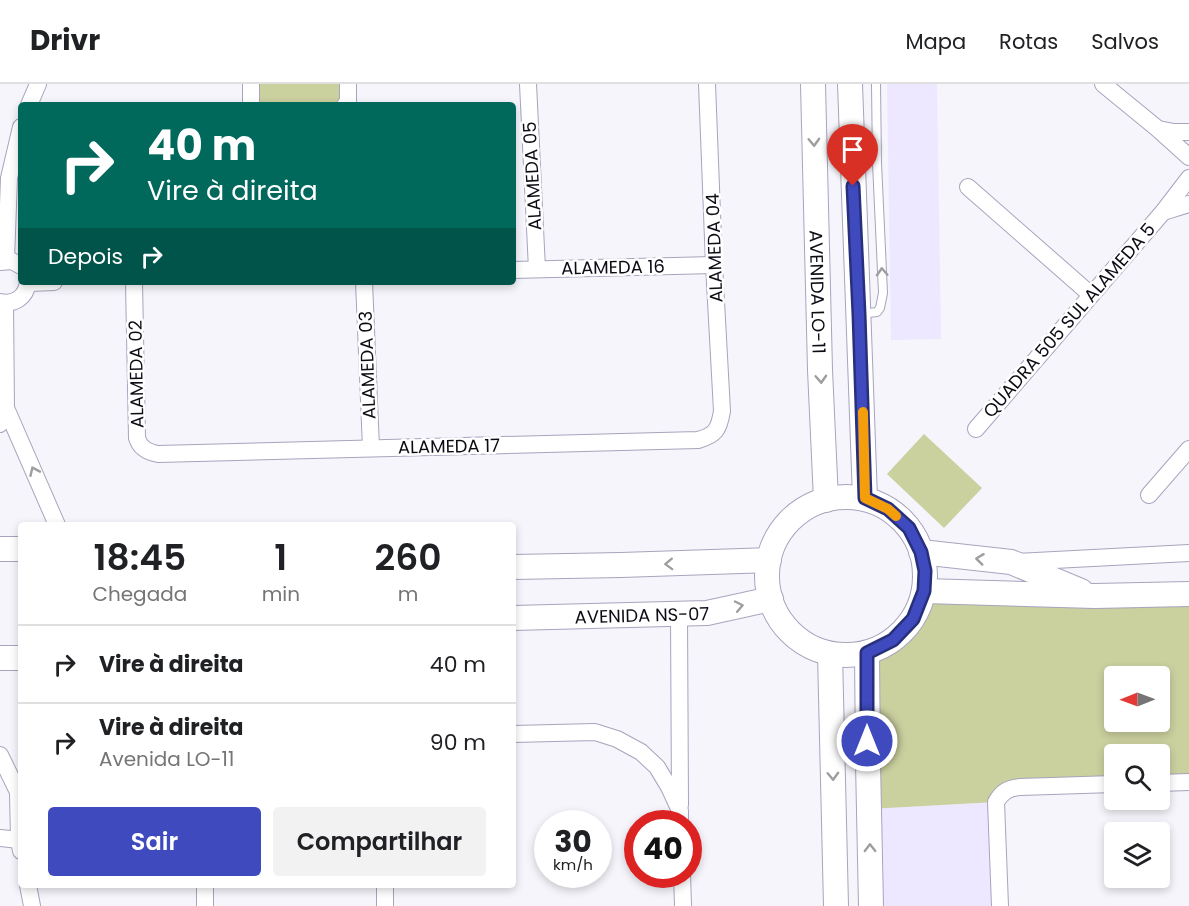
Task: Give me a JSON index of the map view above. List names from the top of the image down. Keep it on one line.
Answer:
{"streets":{"street":["ALAMEDA 05","ALAMEDA 04","ALAMEDA 16","AVENIDA LO-11","QUADRA 505 SUL ALAMEDA 5","ALAMEDA 03","ALAMEDA 02","ALAMEDA 17","AVENIDA NS-07"]},"crossings":[["ALAMEDA 05","ALAMEDA 16"],["ALAMEDA 04","ALAMEDA 16"],["ALAMEDA 04","ALAMEDA 17"],["AVENIDA LO-11","AVENIDA NS-07"],["ALAMEDA 03","ALAMEDA 17"],["ALAMEDA 02","ALAMEDA 17"]],"north":"left","page":{"header":"Drivr","nav":["Mapa","Rotas","Salvos"],"turn":["40 m","Vire à direita"],"then":"Depois","eta":["18:45","Chegada","1","min","260","m"],"list":[{"name":"Vire à direita","value":"40 m"},{"name":"Vire à direita","note":"Avenida LO-11","value":"90 m"}],"buttons":["Sair","Compartilhar"],"speed":"30 km/h","limit":"40"}}
